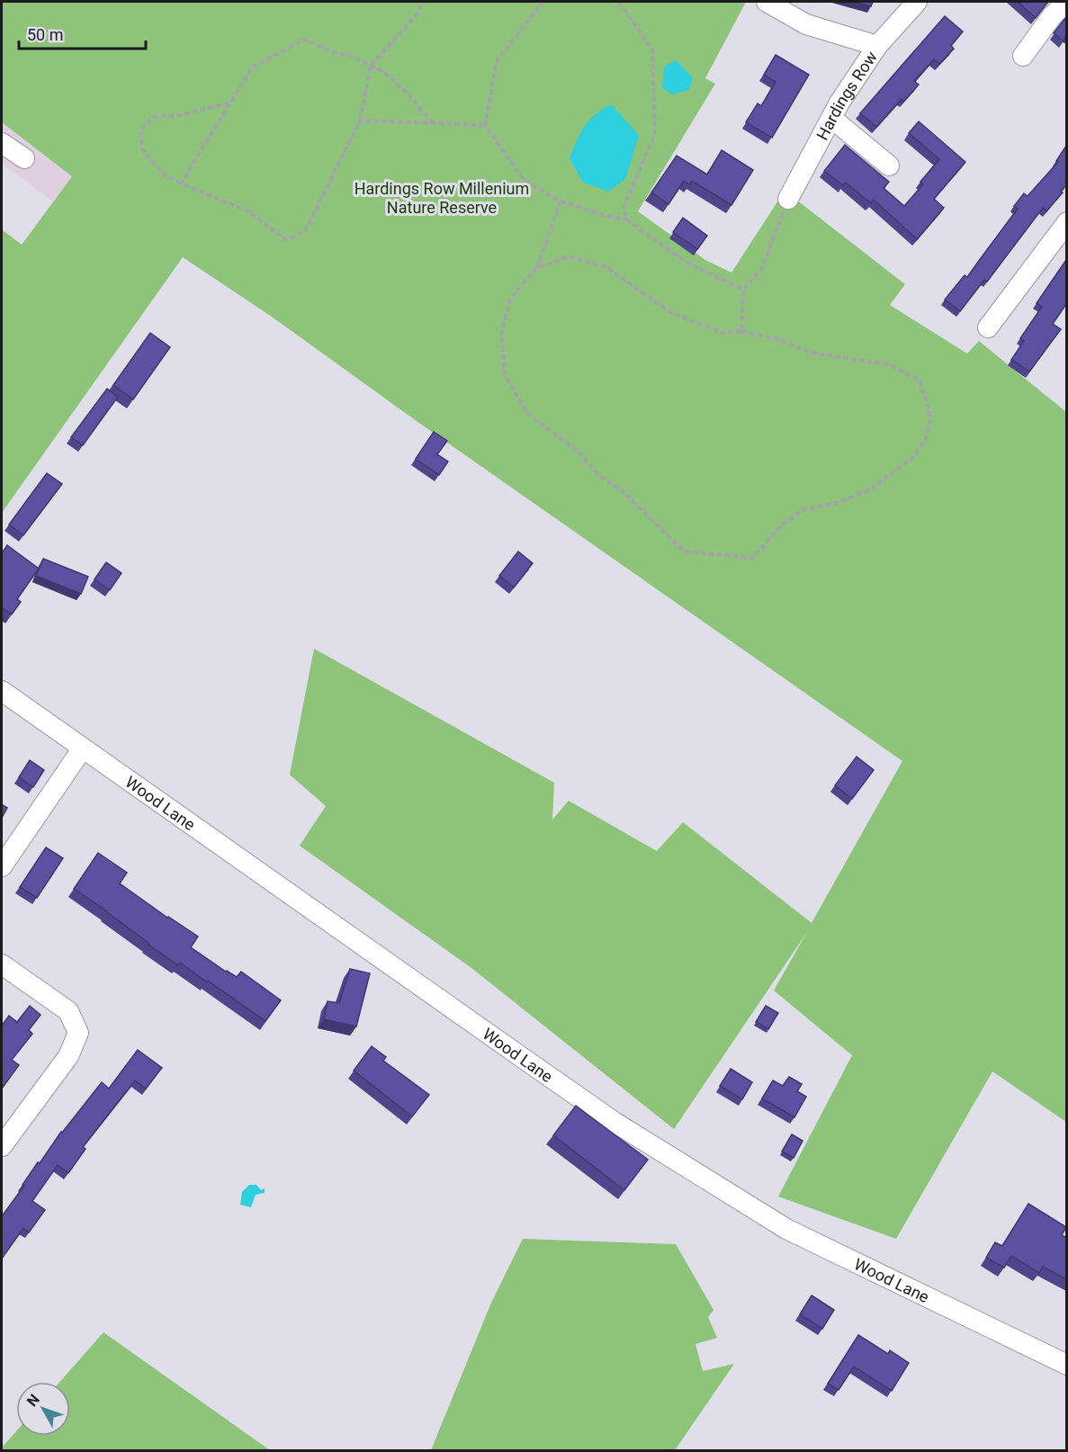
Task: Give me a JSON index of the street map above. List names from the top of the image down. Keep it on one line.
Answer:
{"streets":{"street":["Hardings Row","Wood Lane"]},"parks":["Hardings Row Millenium Nature Reserve"],"scale_bar":"50 m","north":"top left"}
